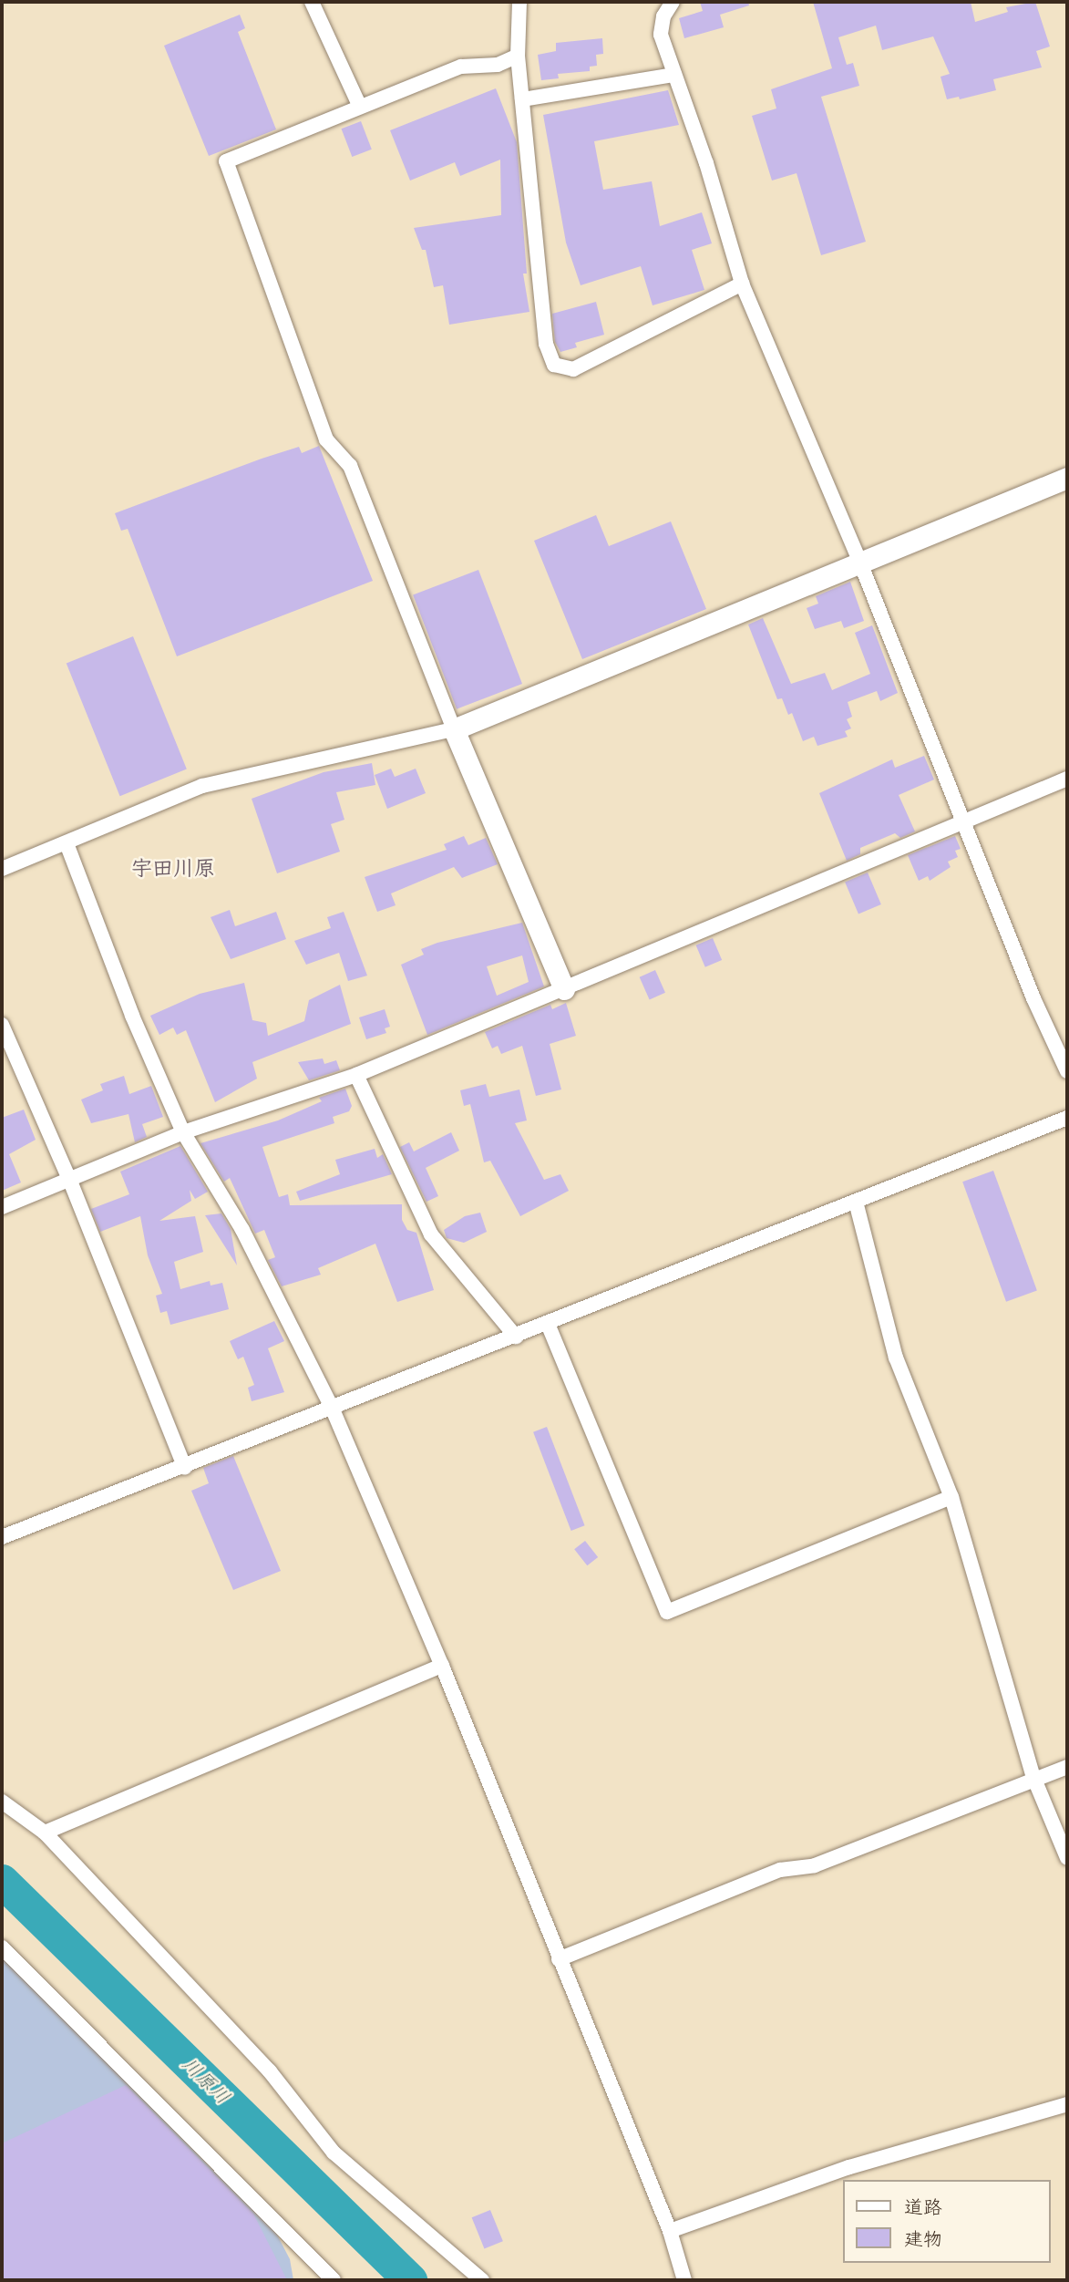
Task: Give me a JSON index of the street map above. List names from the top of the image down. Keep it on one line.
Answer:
{"districts":["宇田川原"],"water":["川原川"],"legend":["道路","建物"]}
